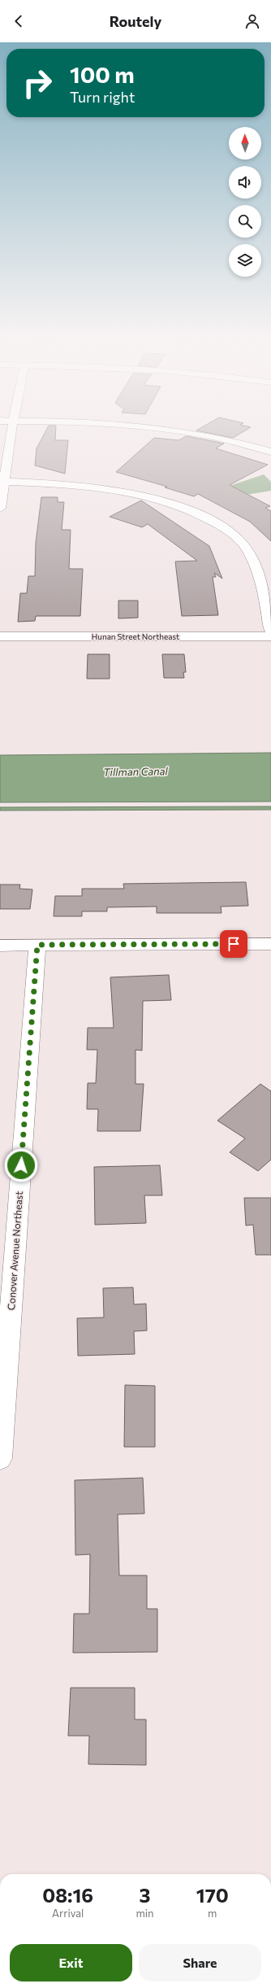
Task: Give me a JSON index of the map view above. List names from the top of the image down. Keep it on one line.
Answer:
{"streets":{"street":["Hunan Street Northeast","Conover Avenue Northeast"]},"water":["Tillman Canal"],"north":"top","page":{"header":"Routely","turn":["100 m","Turn right"],"eta":["08:16","Arrival","3","min","170","m"],"buttons":["Exit","Share"]}}
